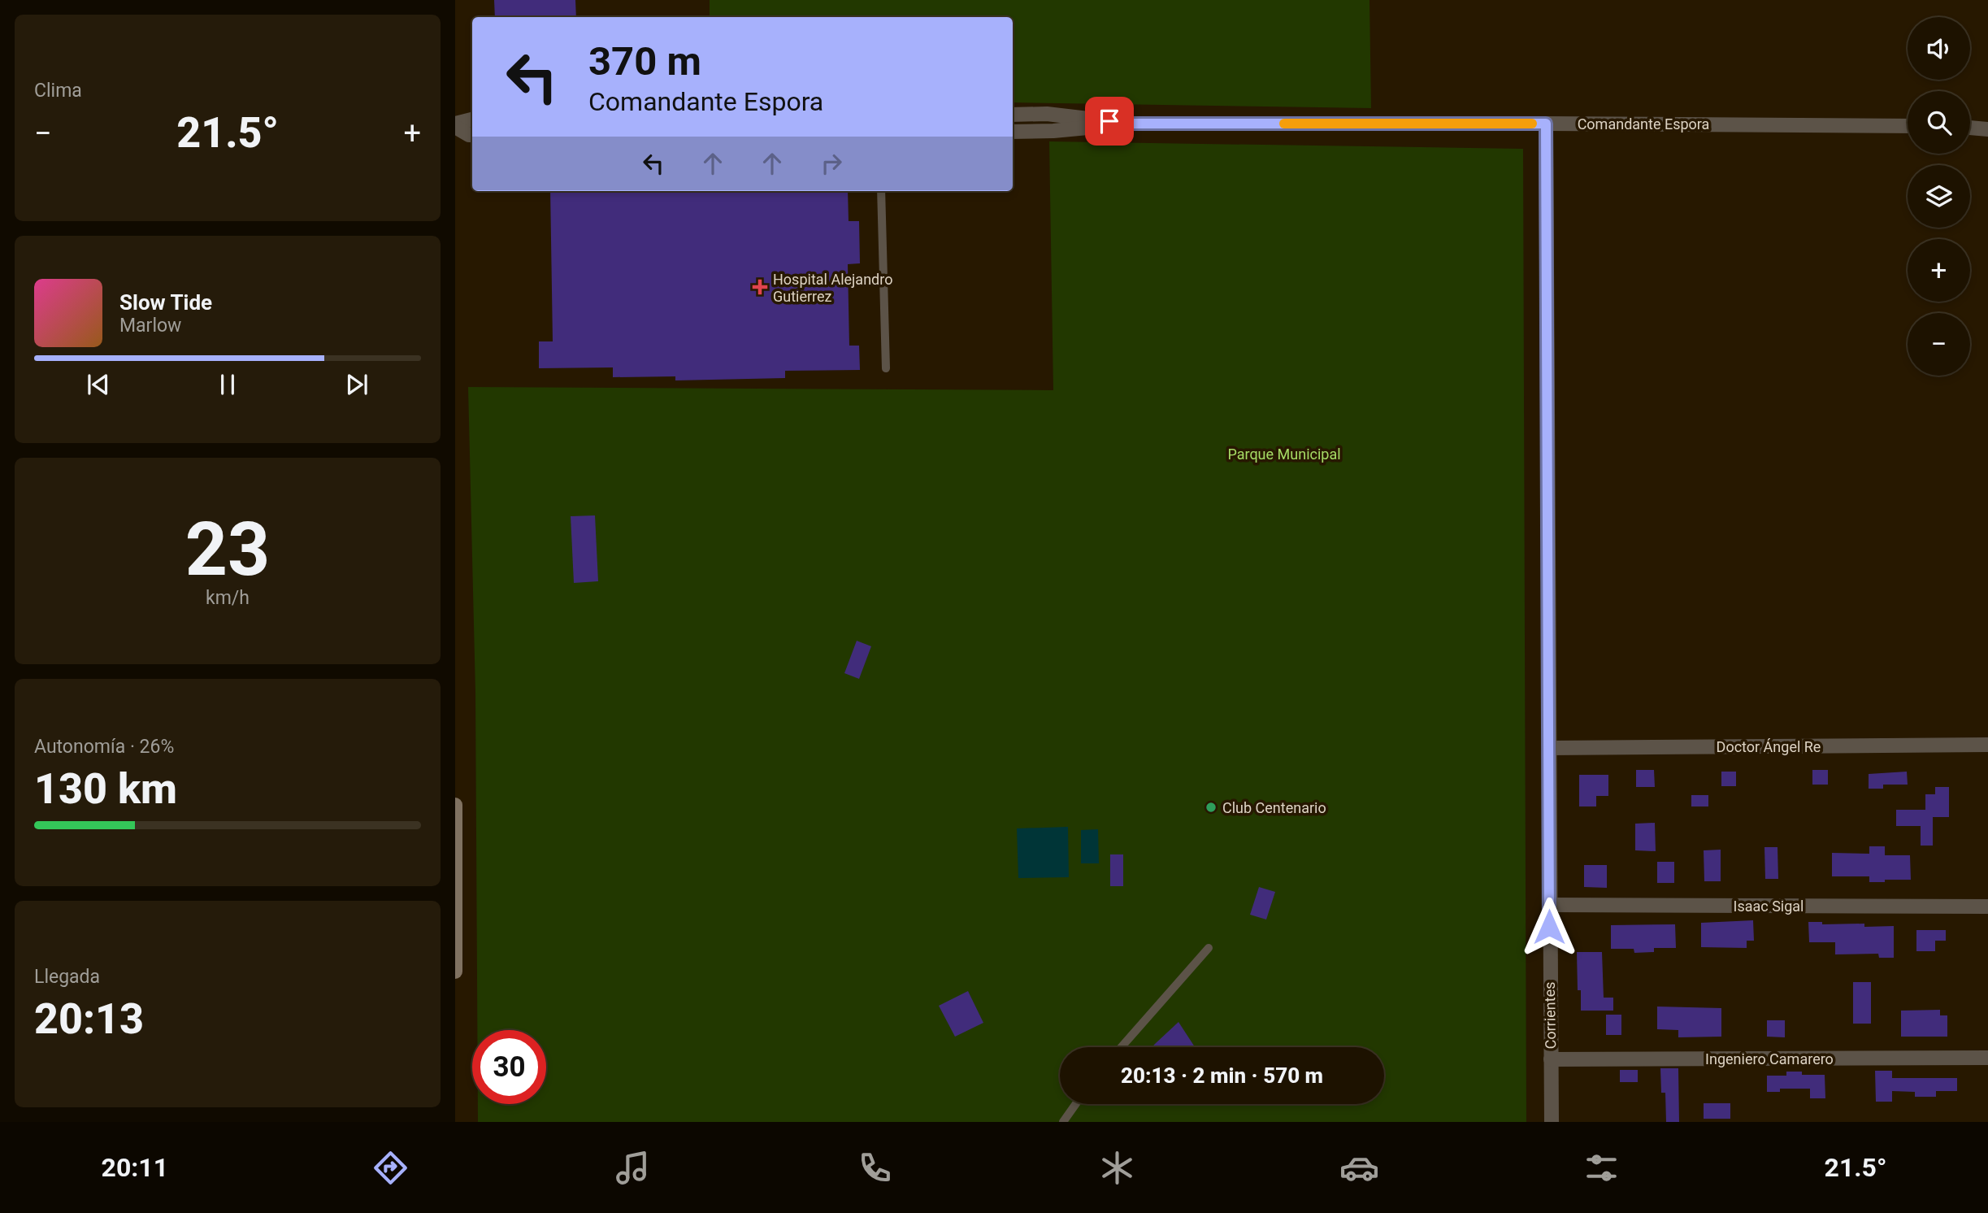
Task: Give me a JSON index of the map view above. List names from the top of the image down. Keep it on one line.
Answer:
{"streets":{"street":["Comandante Espora","Doctor Ángel Re","Isaac Sigal","Corrientes","Ingeniero Camarero"]},"crossings":[["Comandante Espora","Corrientes"],["Doctor Ángel Re","Corrientes"],["Isaac Sigal","Corrientes"],["Corrientes","Ingeniero Camarero"]],"parks":["Parque Municipal"],"places":{"health":["Hospital Alejandro Gutierrez"],"other":["Club Centenario"]},"page":{"tile":["Clima",["23","km/h"],["Autonomía · 26%","130 km"],["Llegada","20:13"]],"map_buttons":["+","−"],"turn":["370 m","Comandante Espora"],"heat":["−","21.5°","+"],"song":["Slow Tide","Marlow"],"limit":"30","trip":"20:13 · 2 min · 570 m","tabs":["20:11","21.5°"]}}
